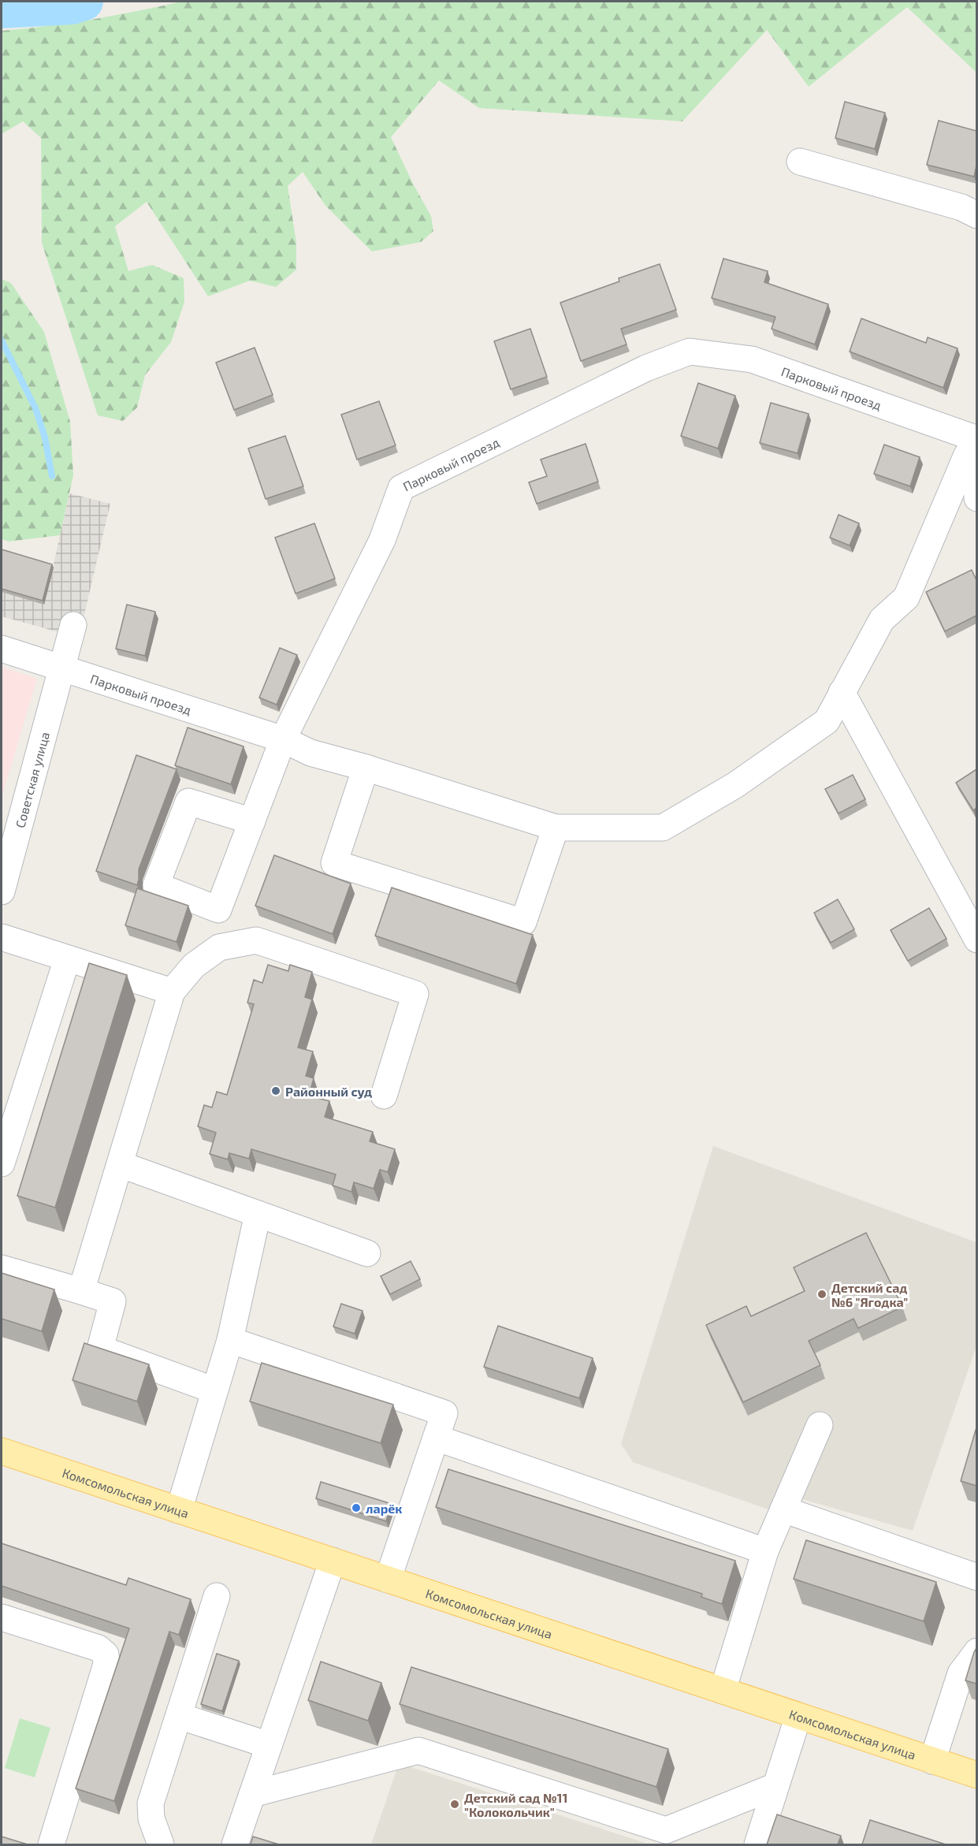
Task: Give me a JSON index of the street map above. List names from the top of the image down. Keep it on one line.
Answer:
{"streets":{"main road":["Комсомольская улица"],"street":["Парковый проезд","Советская улица"]},"crossings":[["Парковый проезд","Советская улица"]],"places":["Районный суд","Детский сад №6 \"Ягодка\"","ларёк","Детский сад №11 \"Колокольчик\""]}
